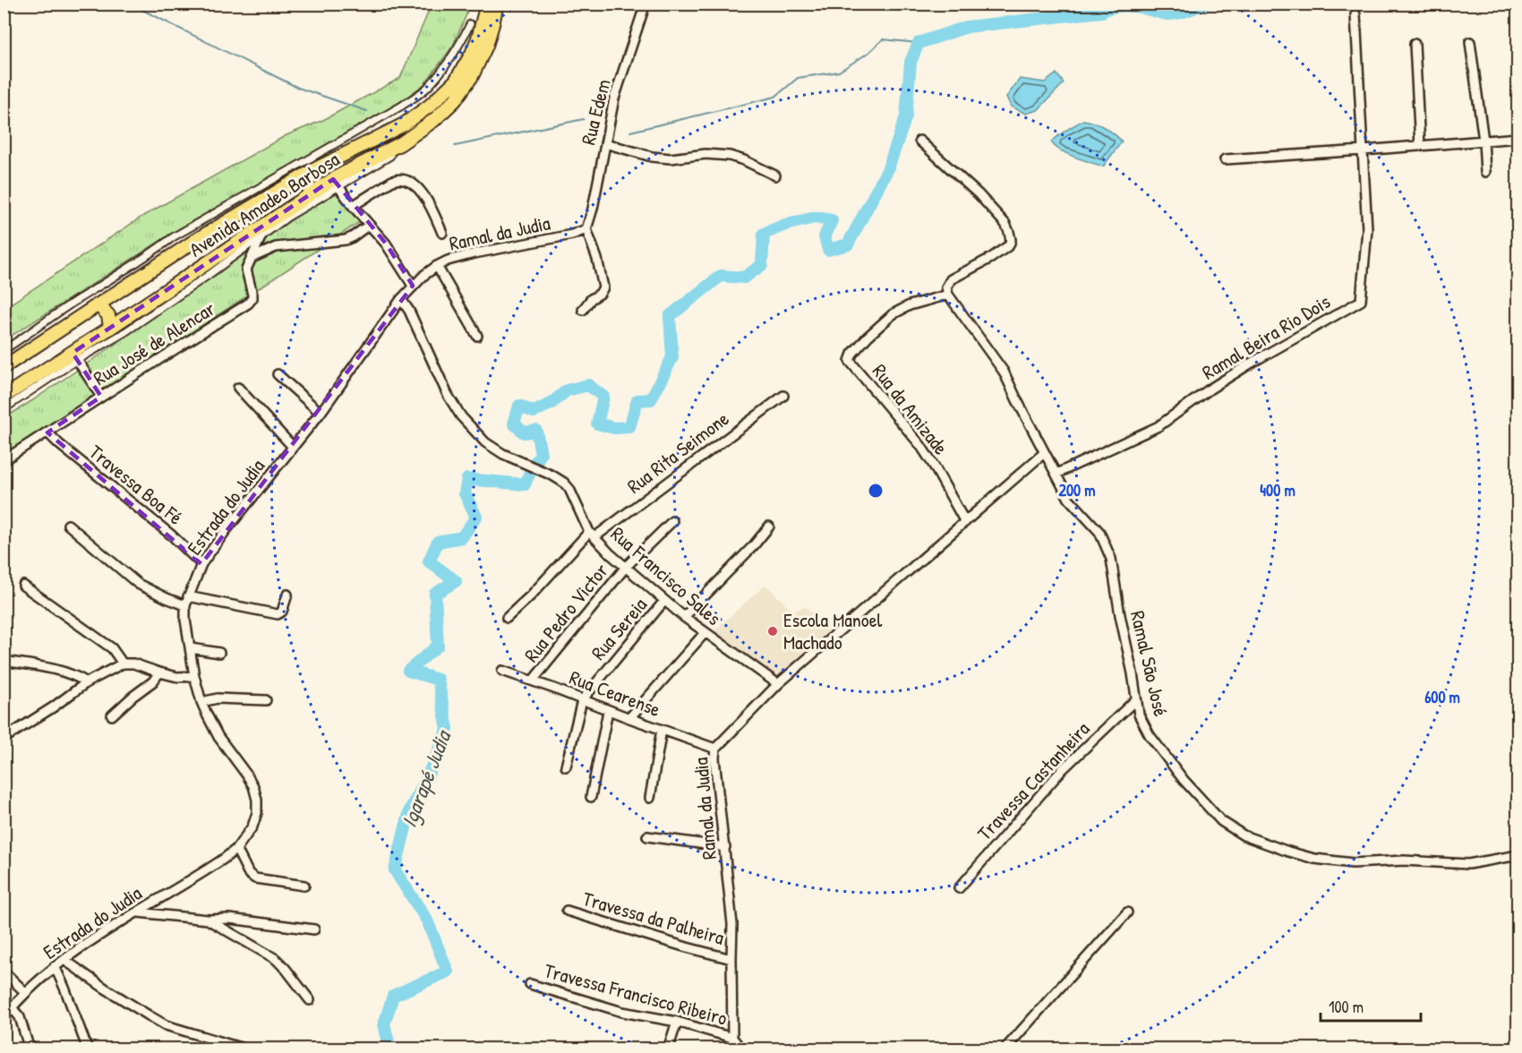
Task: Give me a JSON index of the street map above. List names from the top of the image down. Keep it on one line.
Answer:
{"streets":{"main road":["Avenida Amadeo Barbosa"],"street":["Rua Edem","Ramal da Judia","Ramal Beira Rio Dois","Rua José de Alencar","Rua da Amizade","Rua Rita Seimone","Travessa Boa Fé","Estrada do Judia","Rua Francisco Sales","Rua Pedro Victor","Rua Sereia","Ramal São José","Rua Cearense","Travessa Castanheira","Travessa da Palheira","Travessa Francisco Ribeiro"]},"crossings":[["Rua Edem","Ramal da Judia"],["Avenida Amadeo Barbosa","Rua José de Alencar"],["Ramal da Judia","Rua da Amizade"],["Ramal da Judia","Estrada do Judia"],["Ramal da Judia","Rua Francisco Sales"],["Ramal da Judia","Ramal São José"],["Ramal da Judia","Rua Cearense"],["Ramal da Judia","Travessa da Palheira"],["Ramal da Judia","Travessa Francisco Ribeiro"],["Ramal Beira Rio Dois","Ramal São José"],["Rua José de Alencar","Travessa Boa Fé"],["Rua da Amizade","Ramal São José"],["Rua Rita Seimone","Rua Francisco Sales"],["Travessa Boa Fé","Estrada do Judia"],["Estrada do Judia","Rua Francisco Sales"],["Rua Francisco Sales","Rua Pedro Victor"],["Rua Francisco Sales","Rua Sereia"],["Rua Pedro Victor","Rua Cearense"],["Rua Sereia","Rua Cearense"],["Ramal São José","Travessa Castanheira"]],"water":["Igarapé Judia"],"places":["Escola Manoel Machado"],"scale_bar":"100 m","rings":["200 m","400 m","600 m"]}
